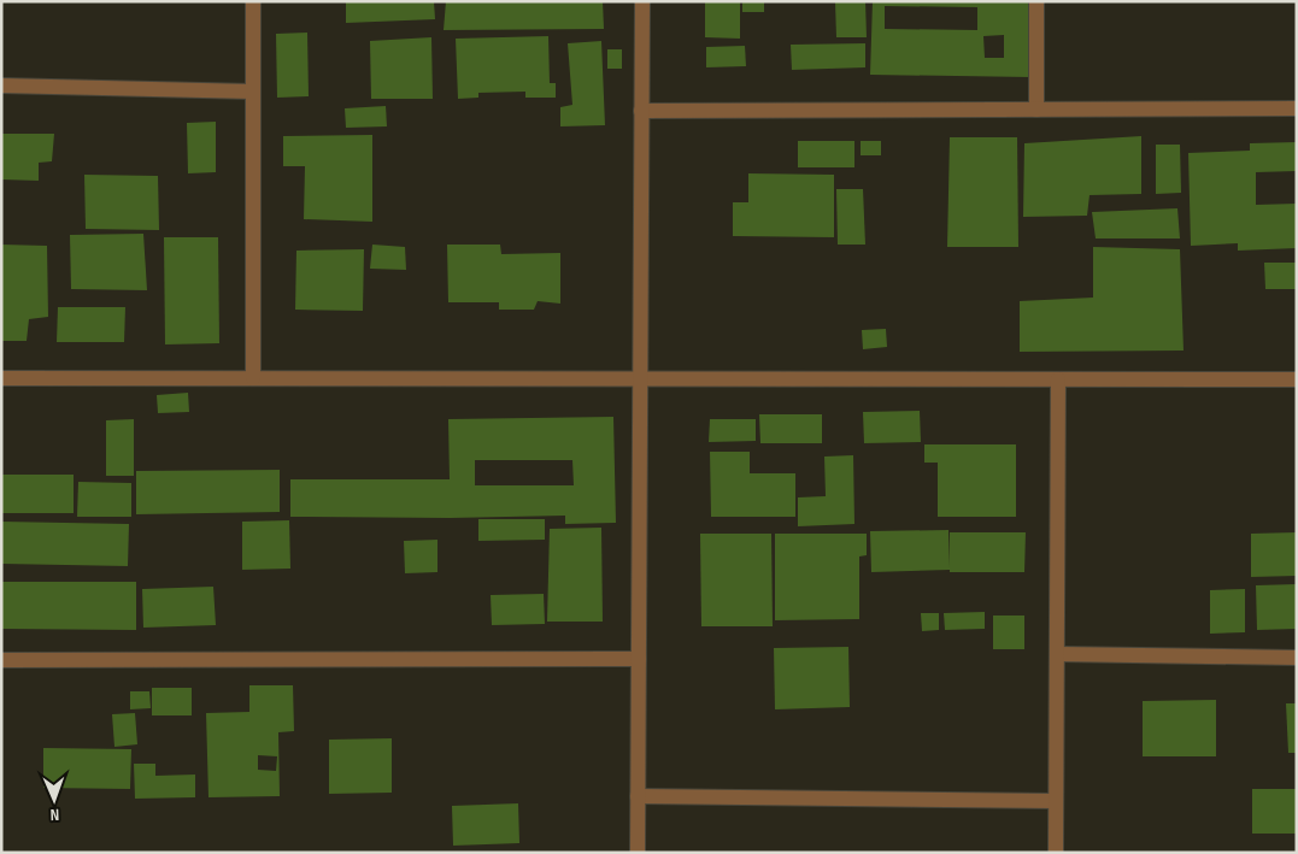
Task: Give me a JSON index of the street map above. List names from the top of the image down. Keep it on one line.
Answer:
{"north":"bottom"}
